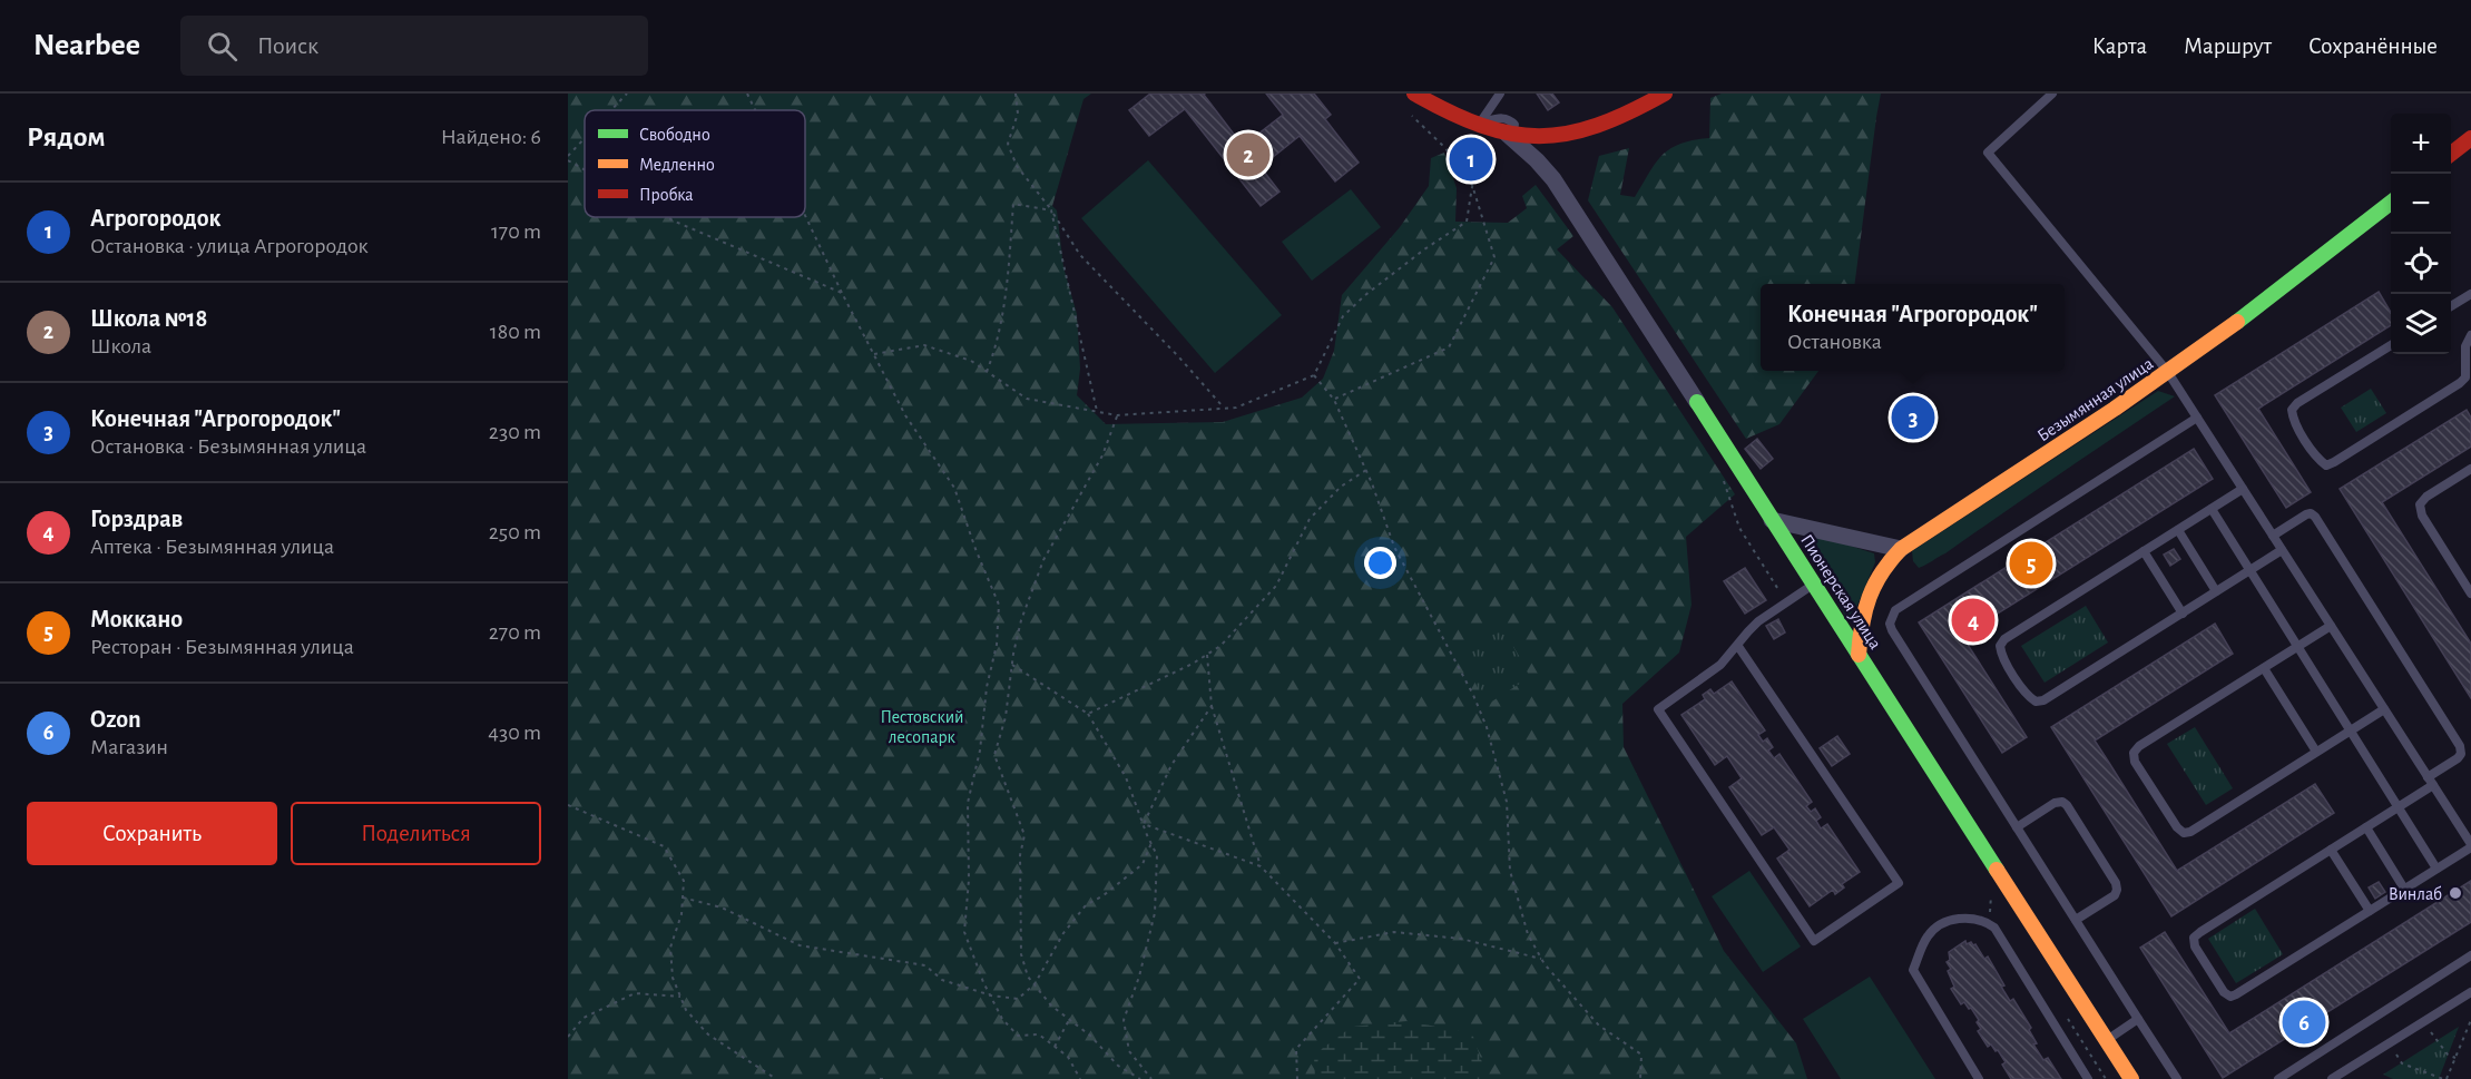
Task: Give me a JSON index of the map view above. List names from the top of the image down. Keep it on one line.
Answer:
{"streets":{"street":["Безымянная улица","Пионерская улица"]},"crossings":[["Безымянная улица","Пионерская улица"]],"parks":["Пестовский лесопарк"],"places":["Винлаб"],"legend":["Свободно","Медленно","Пробка"],"page":{"header":"Nearbee","search":"Поиск","nav":["Карта","Маршрут","Сохранённые"],"heading":["Рядом","Найдено: 6"],"map_buttons":["+","−"],"pins":["2","1","3","5","4","6"],"list":[{"mark":"1","name":"Агрогородок","note":"Остановка · улица Агрогородок","value":"170 m"},{"mark":"2","name":"Школа №18","note":"Школа","value":"180 m"},{"mark":"3","name":"Конечная \"Агрогородок\"","note":"Остановка · Безымянная улица","value":"230 m"},{"mark":"4","name":"Горздрав","note":"Аптека · Безымянная улица","value":"250 m"},{"mark":"5","name":"Моккано","note":"Ресторан · Безымянная улица","value":"270 m"},{"mark":"6","name":"Ozon","note":"Магазин","value":"430 m"}],"popup":["Конечная \"Агрогородок\"","Остановка"],"buttons":["Сохранить","Поделиться"]}}
